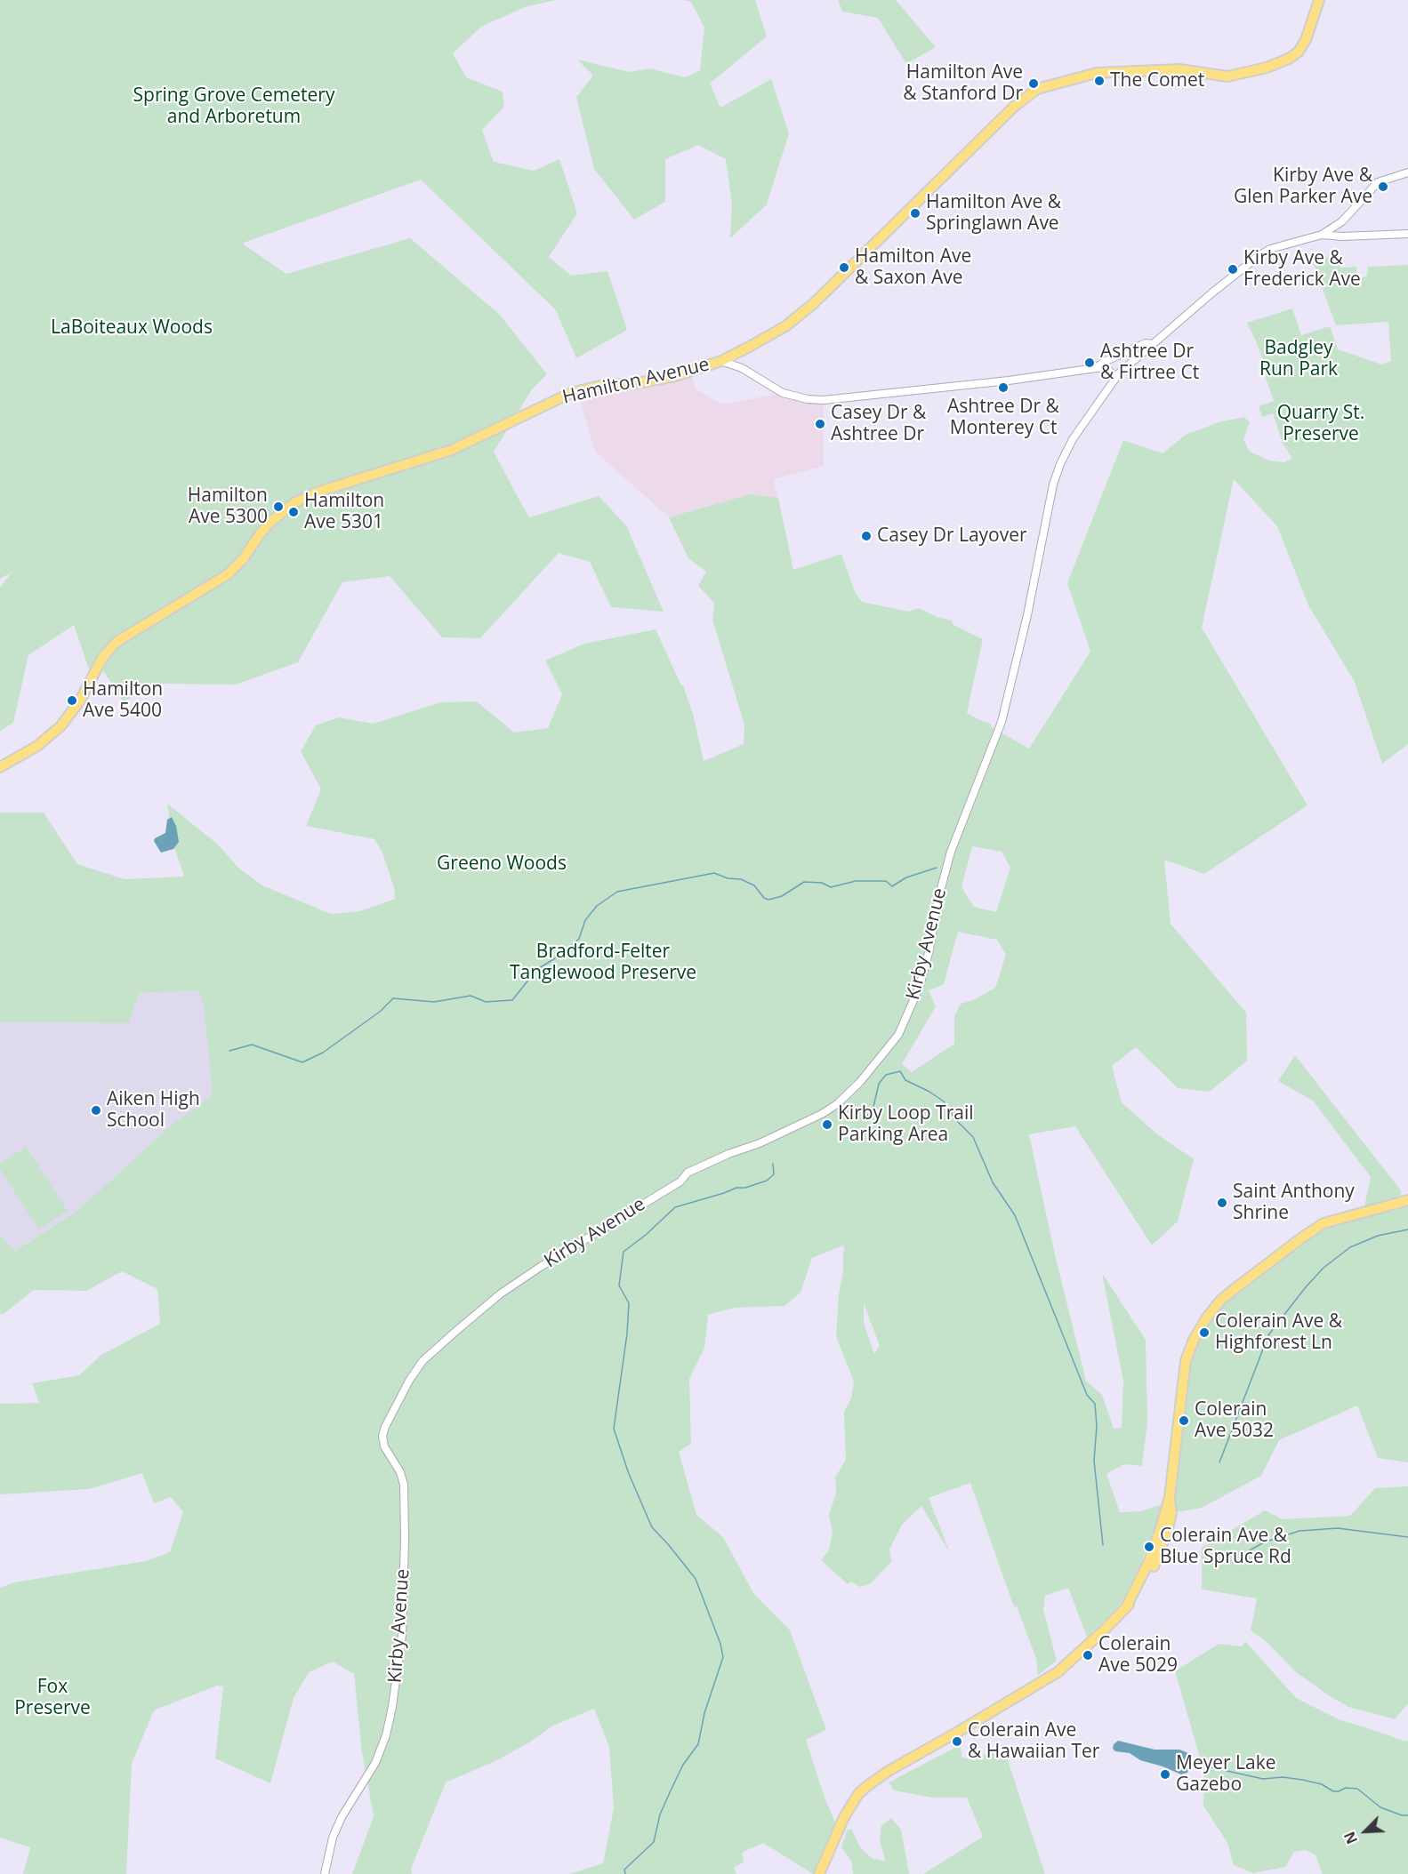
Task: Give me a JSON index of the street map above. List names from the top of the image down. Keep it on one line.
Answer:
{"streets":{"main road":["Hamilton Avenue"],"street":["Kirby Avenue"]},"parks":["Spring Grove Cemetery and Arboretum","LaBoiteaux Woods","Badgley Run Park","Quarry St. Preserve","Greeno Woods","Bradford-Felter Tanglewood Preserve","Fox Preserve"],"places":["The Comet","Hamilton Ave & Stanford Dr","Kirby Ave & Glen Parker Ave","Hamilton Ave & Springlawn Ave","Hamilton Ave & Saxon Ave","Kirby Ave & Frederick Ave","Ashtree Dr & Firtree Ct","Ashtree Dr & Monterey Ct","Casey Dr & Ashtree Dr","Hamilton Ave 5300","Hamilton Ave 5301","Casey Dr Layover","Hamilton Ave 5400","Aiken High School","Kirby Loop Trail Parking Area","Saint Anthony Shrine","Colerain Ave & Highforest Ln","Colerain Ave 5032","Colerain Ave & Blue Spruce Rd","Colerain Ave 5029","Colerain Ave & Hawaiian Ter","Meyer Lake Gazebo"],"north":"bottom left"}
